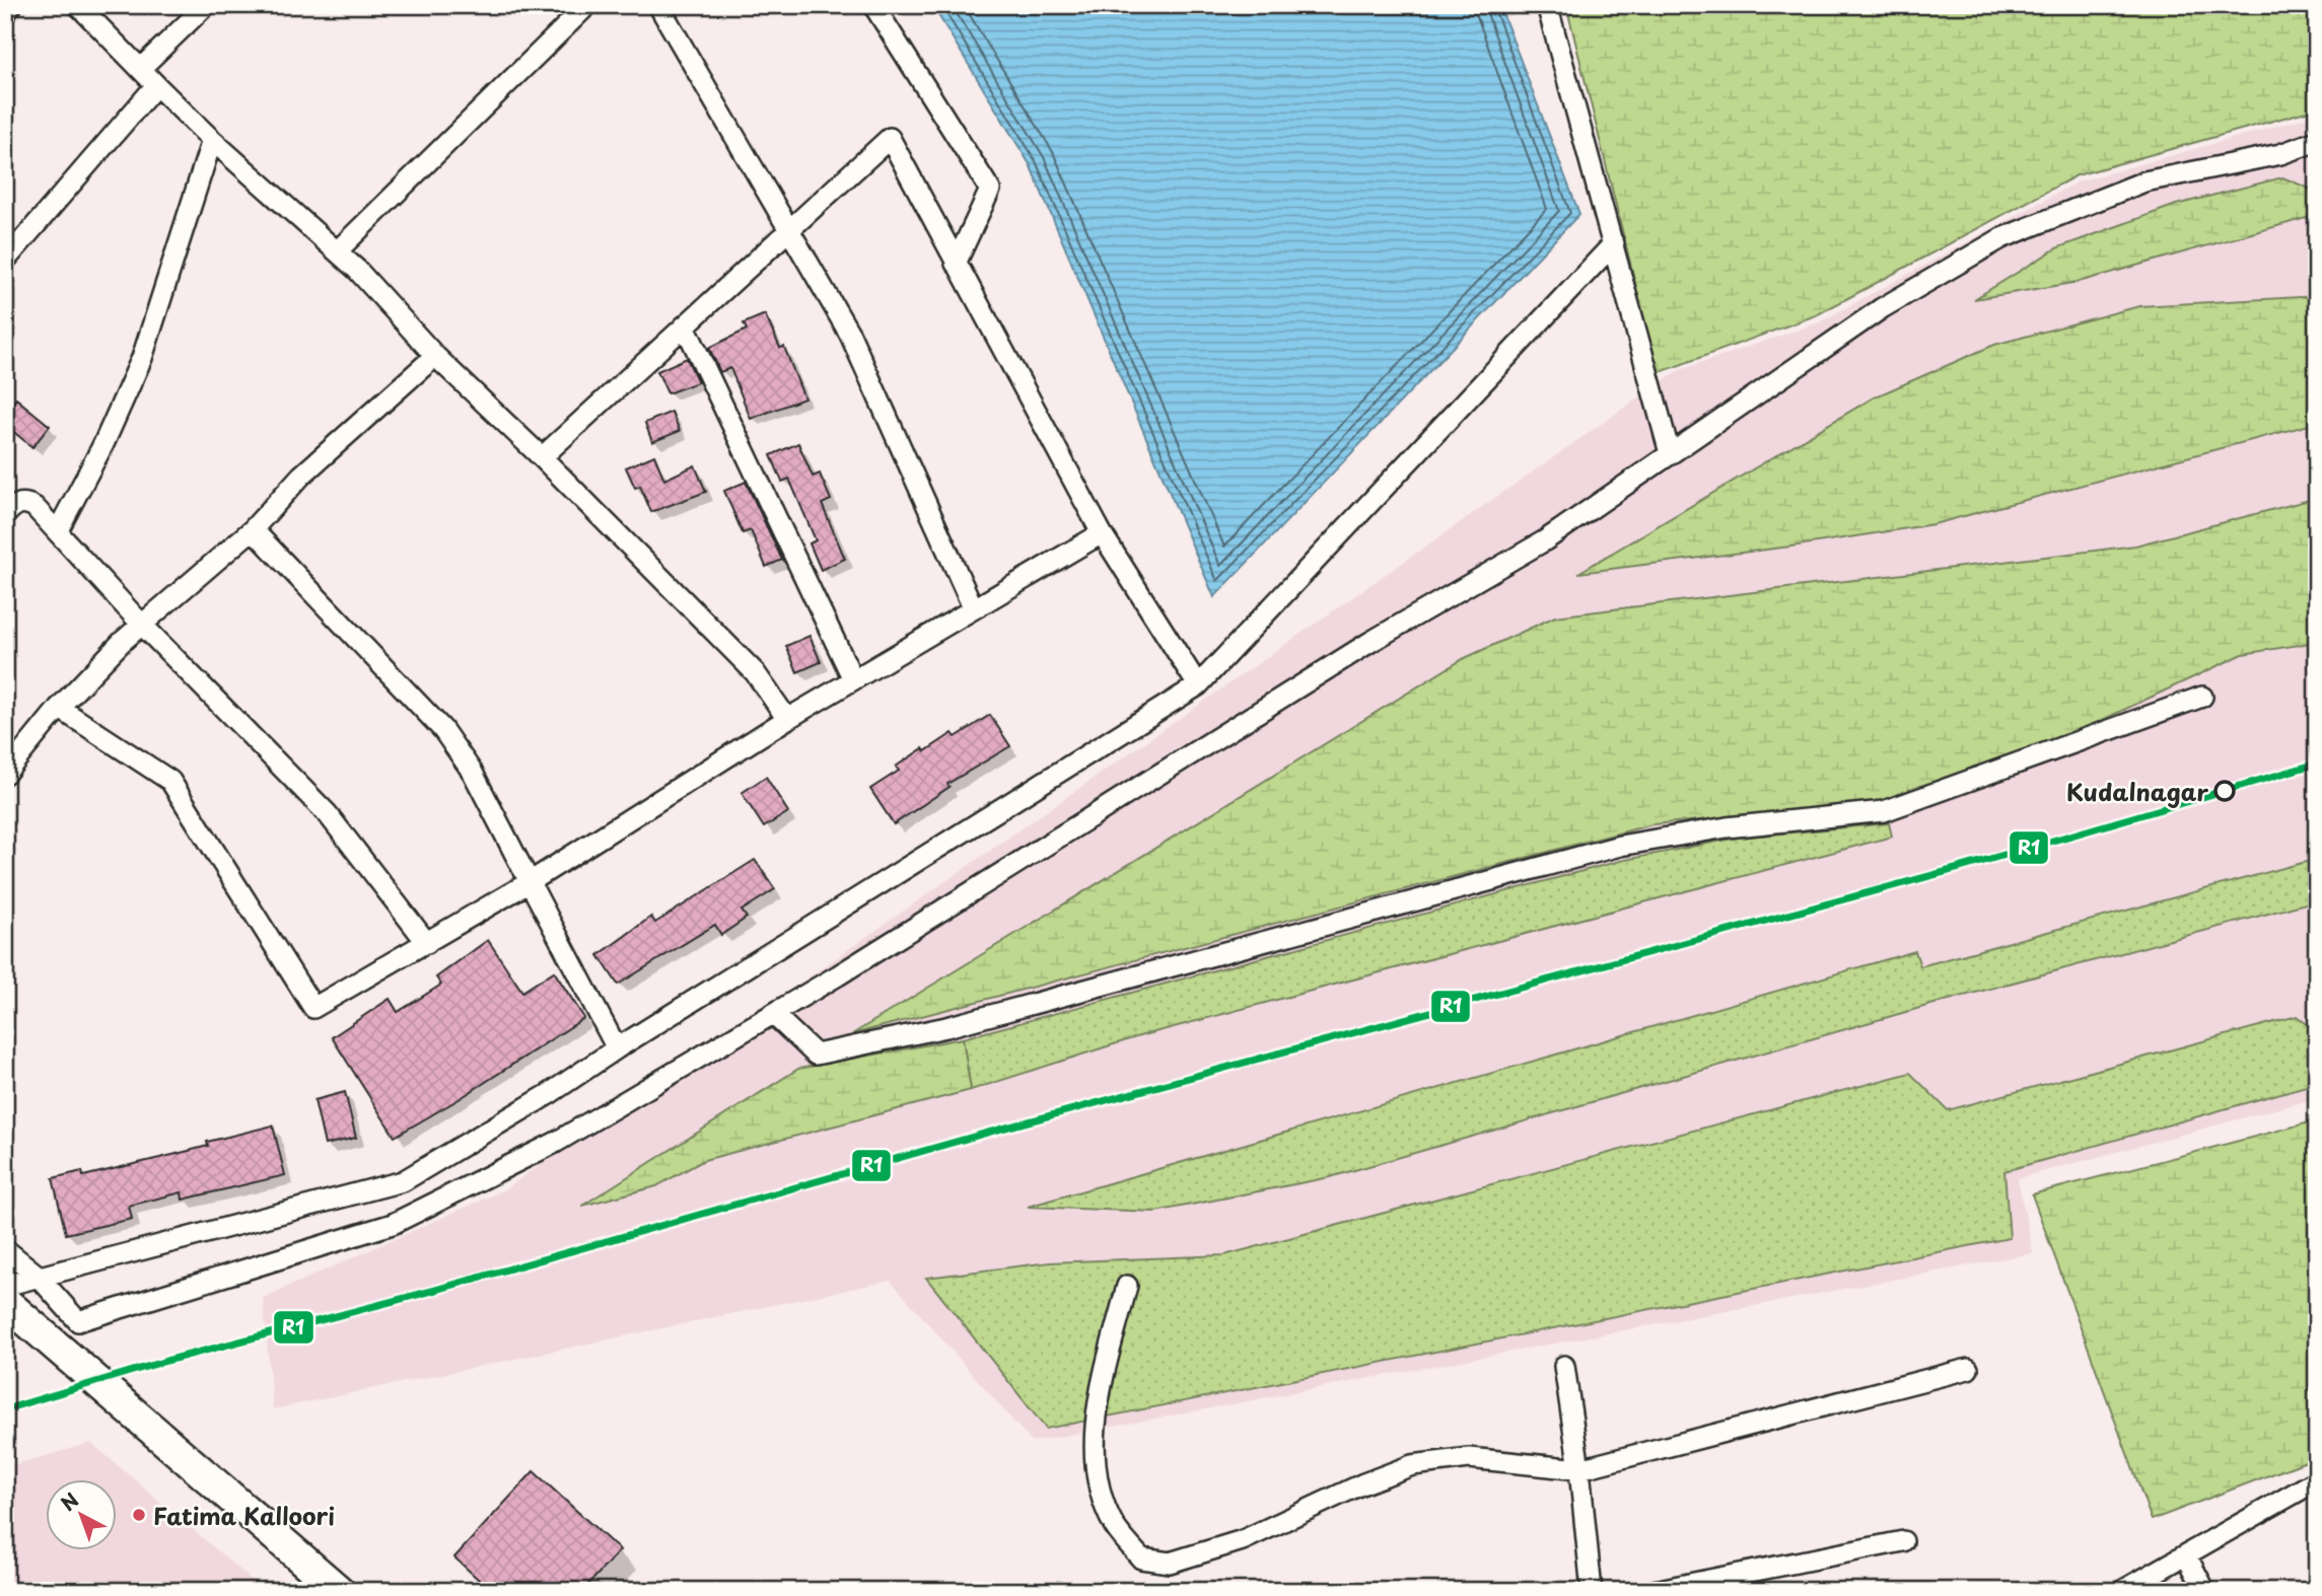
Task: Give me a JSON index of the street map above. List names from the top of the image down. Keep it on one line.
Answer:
{"places":["Kudalnagar","Fatima Kalloori"],"lines":["transit line R1"],"north":"top left"}
